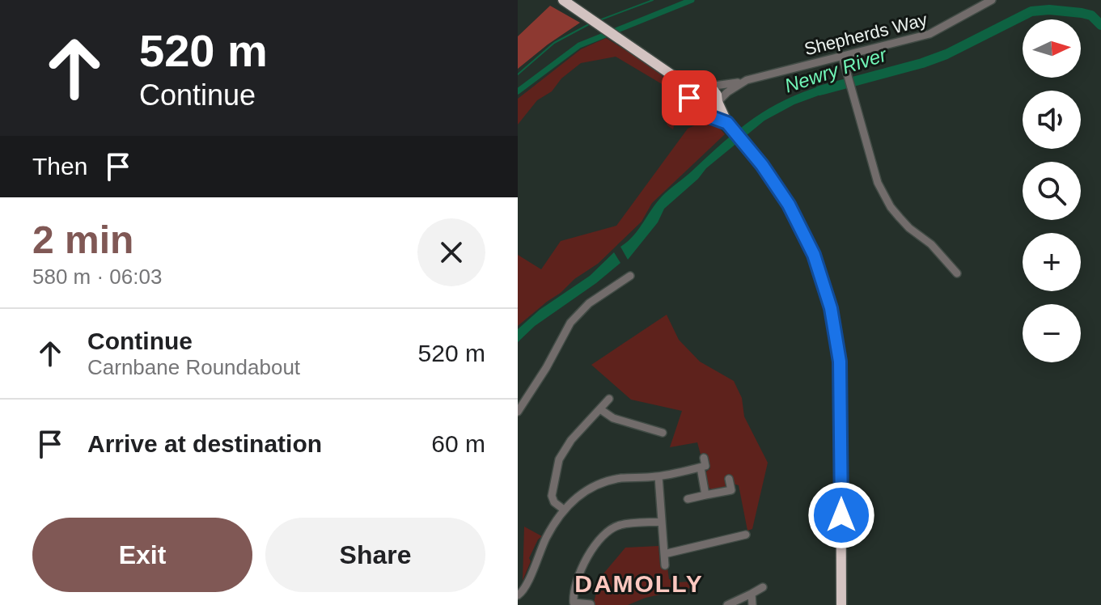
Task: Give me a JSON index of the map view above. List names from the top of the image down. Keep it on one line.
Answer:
{"streets":{"street":["Shepherds Way"]},"districts":["DAMOLLY"],"water":["Newry River"],"north":"right","page":{"turn":["520 m","Continue"],"map_buttons":["+","−"],"then":"Then","heading":["2 min","580 m · 06:03"],"list":[{"name":"Continue","note":"Carnbane Roundabout","value":"520 m"},{"name":"Arrive at destination","value":"60 m"}],"buttons":["Exit","Share"]}}
